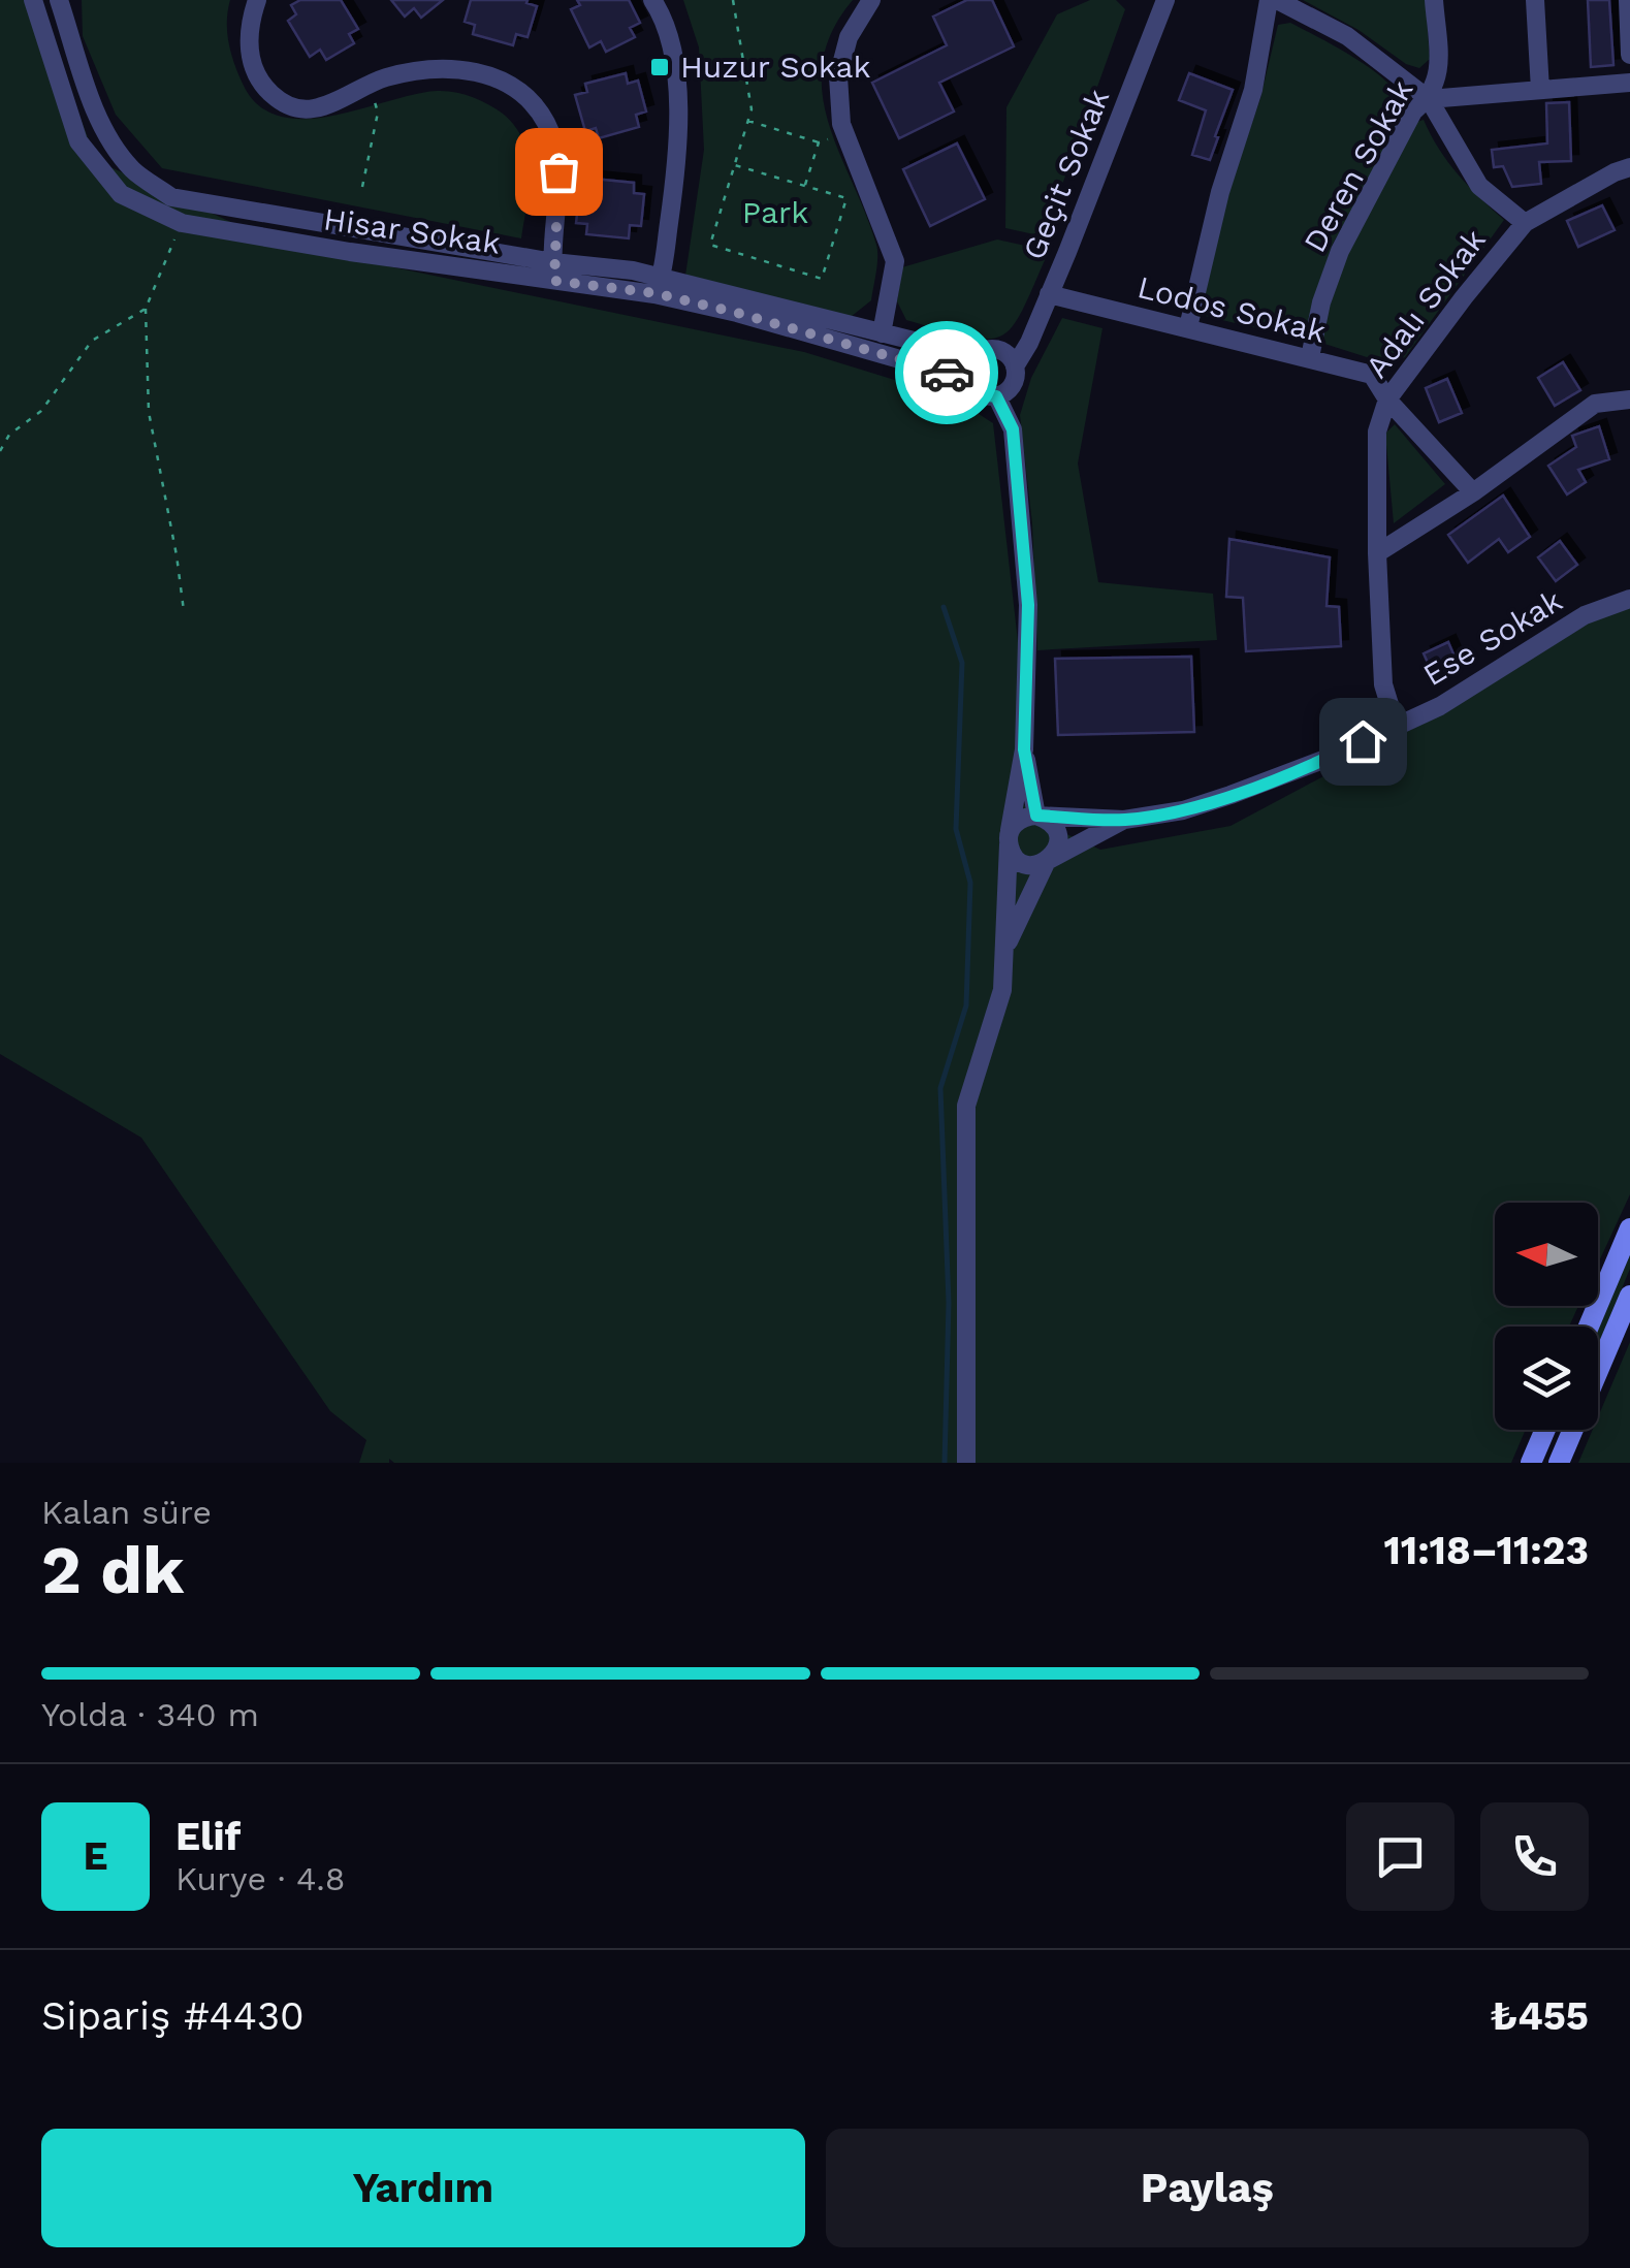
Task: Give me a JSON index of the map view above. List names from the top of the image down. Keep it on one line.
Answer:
{"streets":{"street":["Deren Sokak","Geçit Sokak","Hisar Sokak","Adalı Sokak","Lodos Sokak","Ese Sokak"]},"crossings":[["Deren Sokak","Lodos Sokak"],["Geçit Sokak","Hisar Sokak"],["Geçit Sokak","Lodos Sokak"],["Adalı Sokak","Lodos Sokak"],["Adalı Sokak","Ese Sokak"]],"parks":["Park"],"places":{"transit":["Huzur Sokak"]},"north":"left","page":{"heading":["2 dk","Kalan süre","11:18–11:23"],"panel":["Elif","Kurye · 4.8","Sipariş #4430","₺455"],"bar":"Yolda · 340 m","round":"E","buttons":["Yardım","Paylaş"]}}
